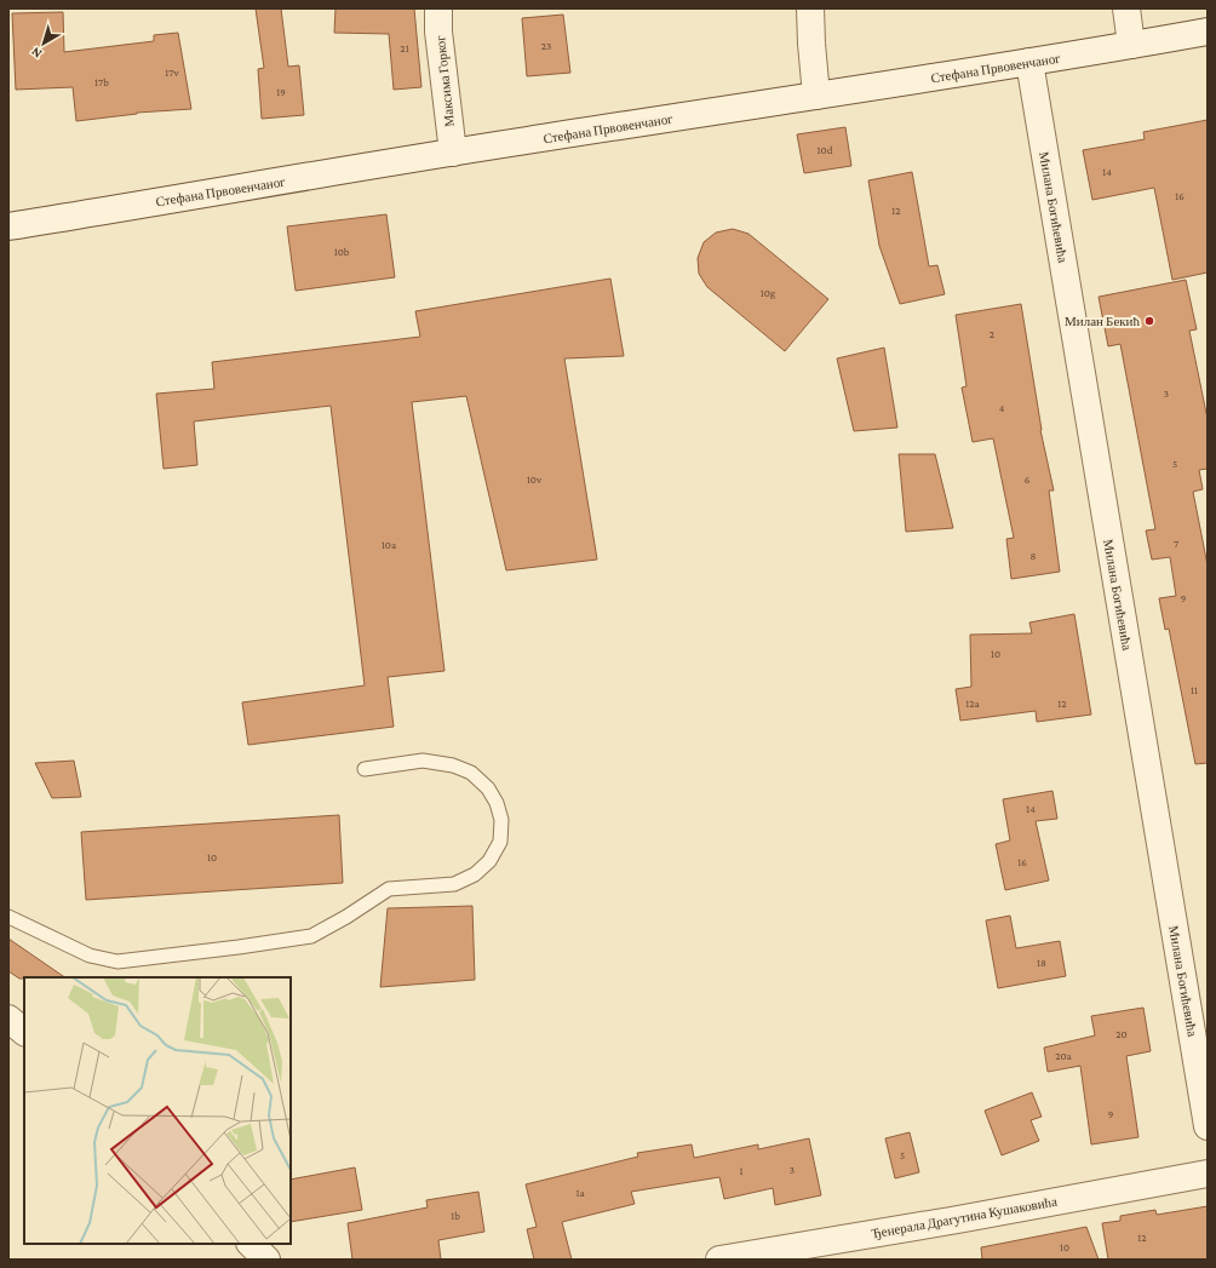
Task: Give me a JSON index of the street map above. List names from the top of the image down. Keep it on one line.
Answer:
{"streets":{"street":["Стефана Првовенчаног","Максима Горког","Милана Богићевића","Ђенерала Драгутина Кушаковића"]},"crossings":[["Стефана Првовенчаног","Максима Горког"],["Стефана Првовенчаног","Милана Богићевића"]],"places":["Милан Бекић"],"house_numbers":["23","21","17v","17b","19","10d","14","16","12","10b","10g","2","3","4","5","10v","6","7","10a","8","9","10","11","12a","12","14","10","16","18","20","20a","9","5","3","1","1a","1b","12","10"],"north":"bottom left"}
